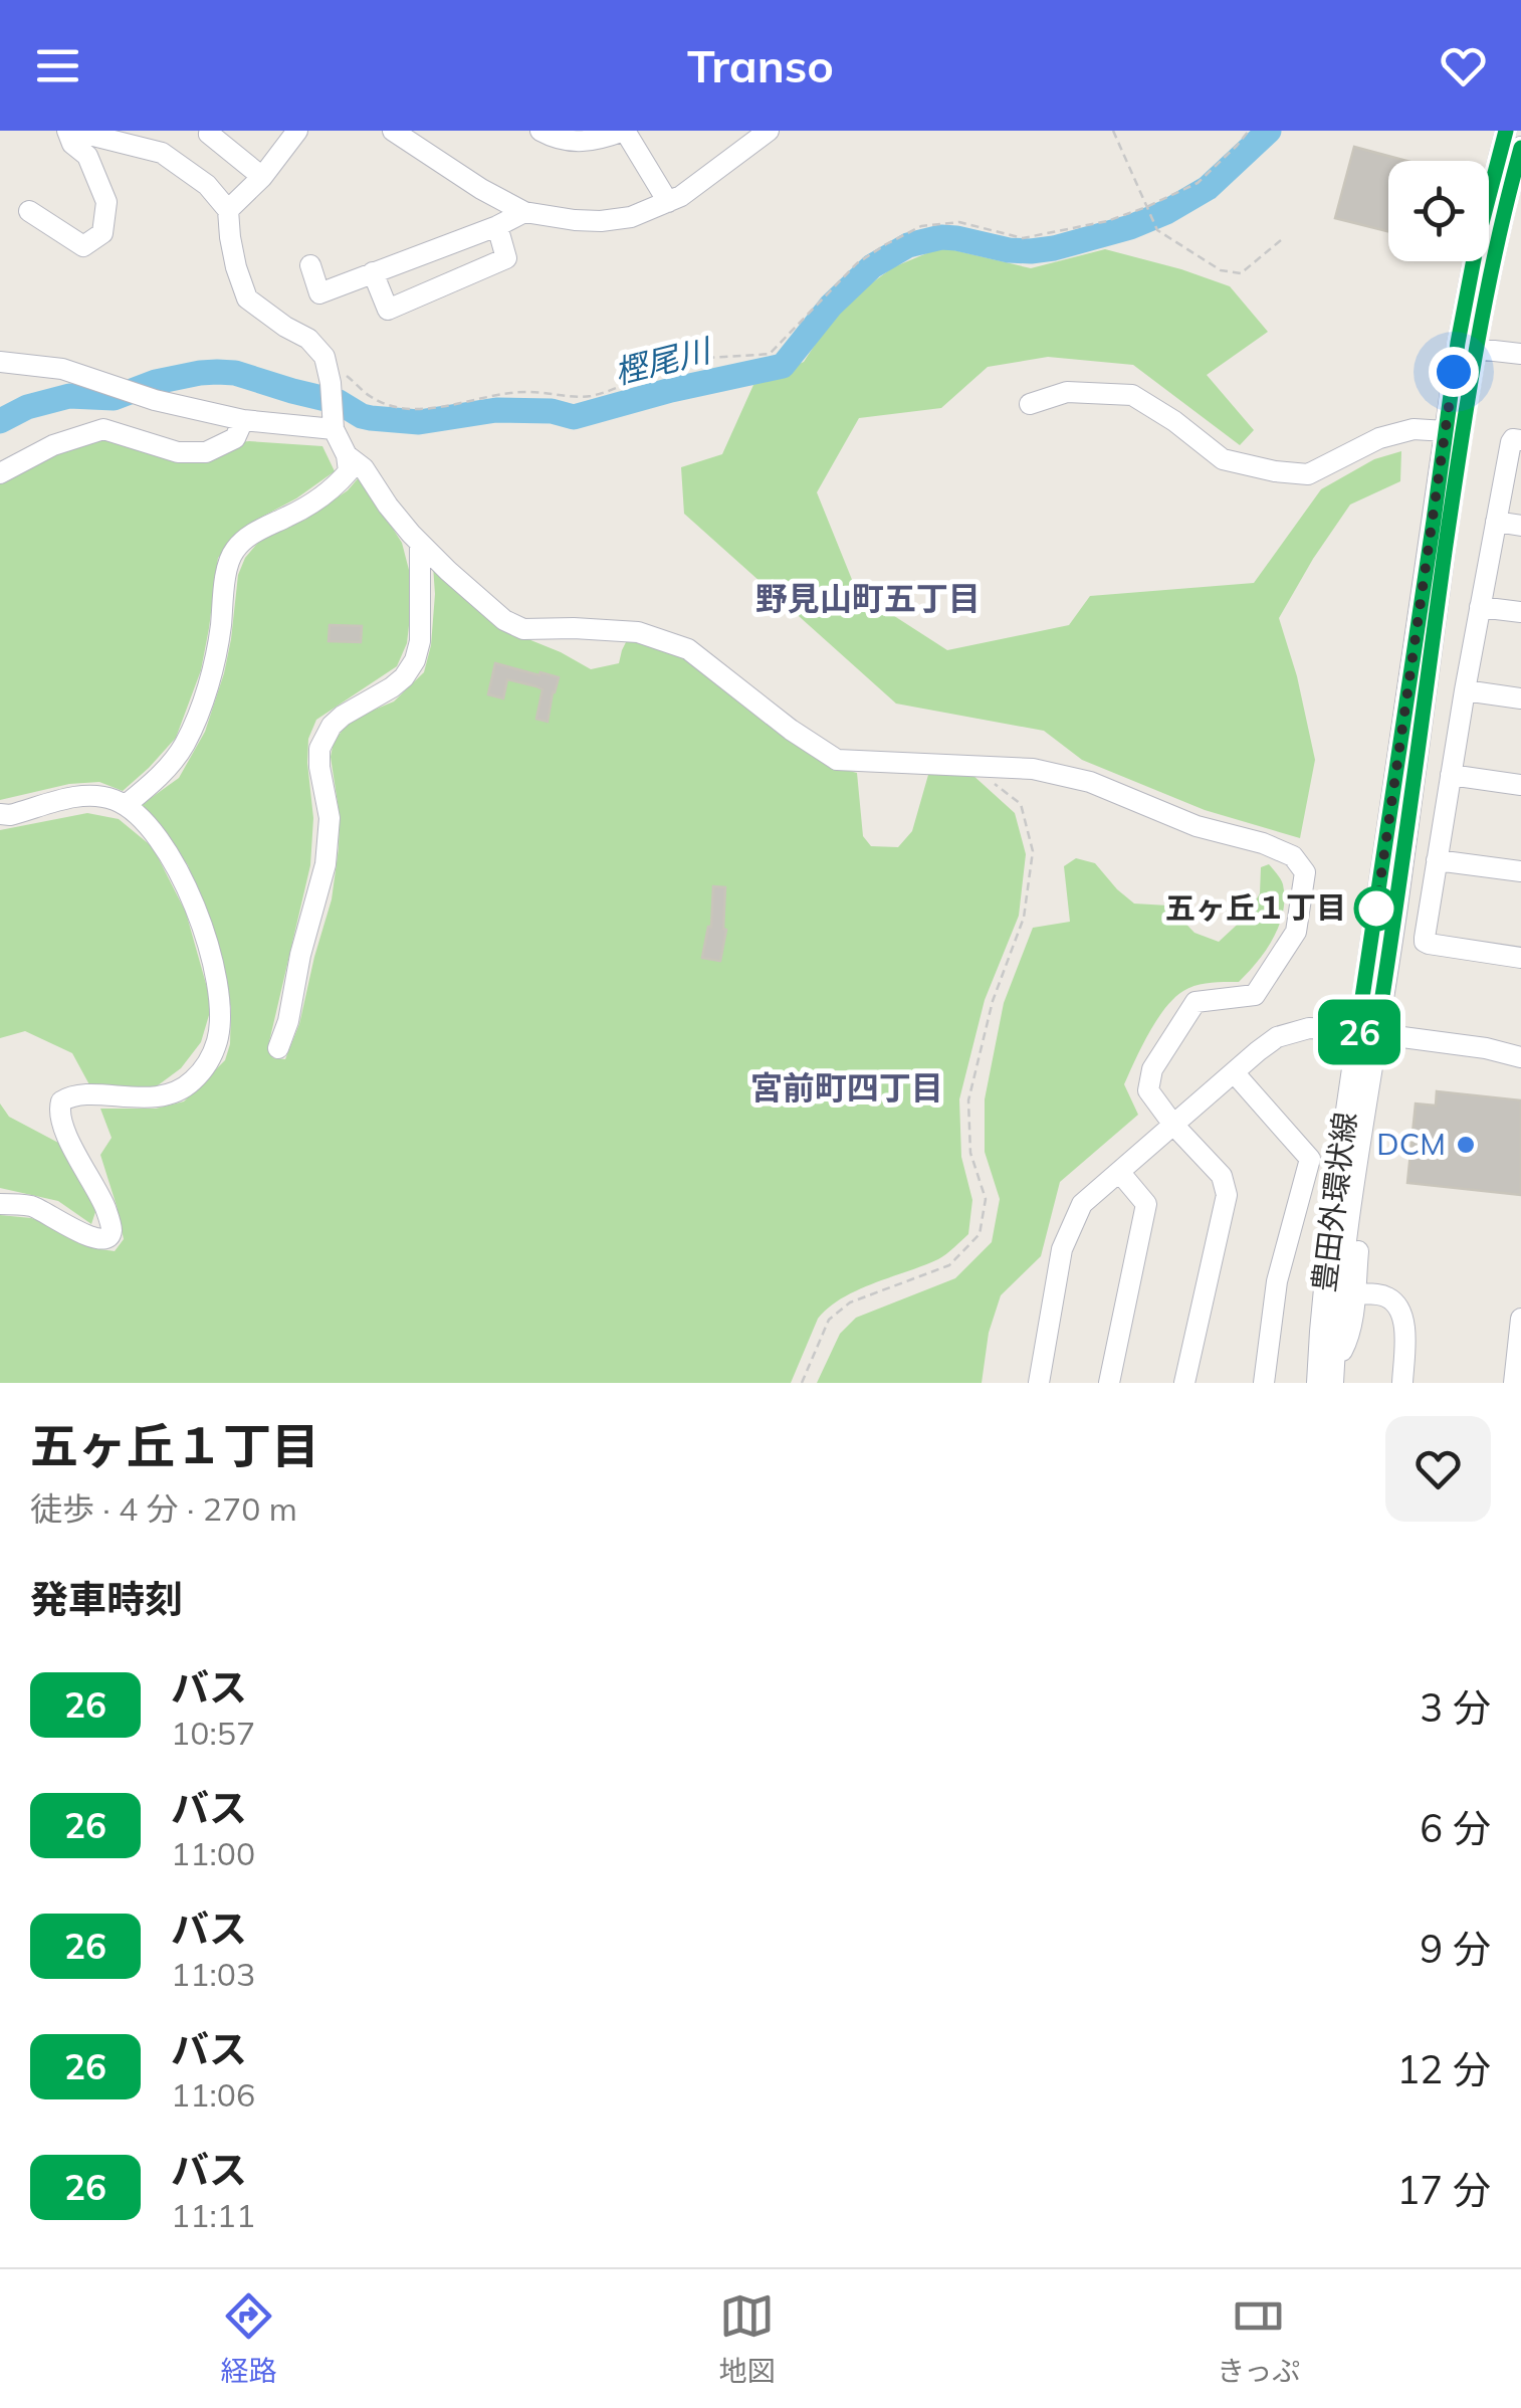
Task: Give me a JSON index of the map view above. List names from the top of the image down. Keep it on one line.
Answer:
{"streets":{"street":["豊田外環状線"]},"districts":["野見山町五丁目","宮前町四丁目"],"water":["樫尾川"],"places":["五ヶ丘１丁目","DCM"],"lines":["bus line 26"],"page":{"header":"Transo","on_map":"26","heading":[["五ヶ丘１丁目","徒歩 · 4 分 · 270 m"],"発車時刻"],"list":[{"mark":"26","name":"バス","note":"10:57","value":"3 分"},{"mark":"26","name":"バス","note":"11:00","value":"6 分"},{"mark":"26","name":"バス","note":"11:03","value":"9 分"},{"mark":"26","name":"バス","note":"11:06","value":"12 分"},{"mark":"26","name":"バス","note":"11:11","value":"17 分"}],"tabs":["経路","地図","きっぷ"]}}
